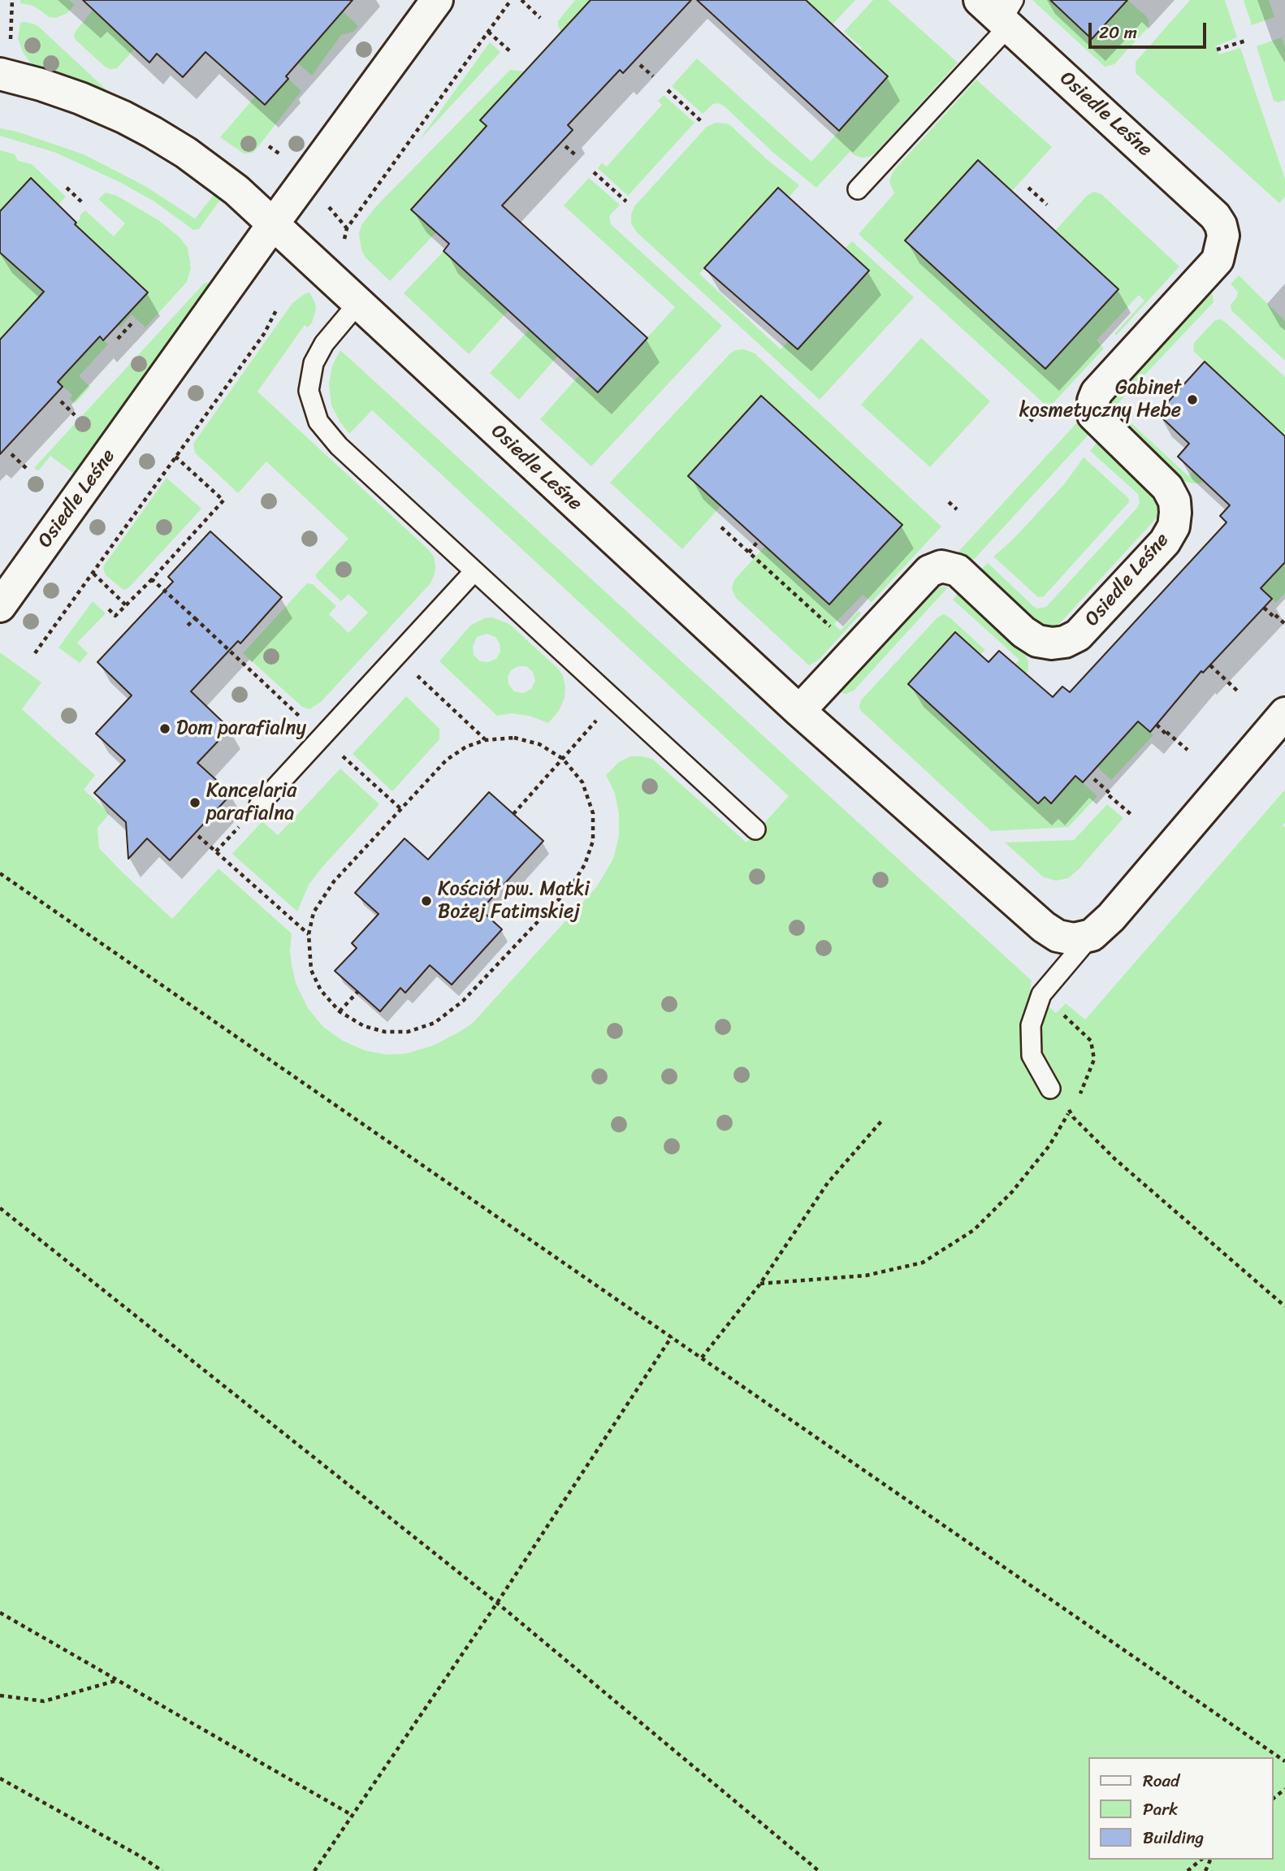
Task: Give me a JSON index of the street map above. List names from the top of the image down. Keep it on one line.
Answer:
{"streets":{"street":["Osiedle Leśne"]},"places":["Gabinet kosmetyczny Hebe","Dom parafialny","Kancelaria parafialna","Kościół pw. Matki Bożej Fatimskiej"],"legend":["Road","Park","Building"],"scale_bar":"20 m"}
